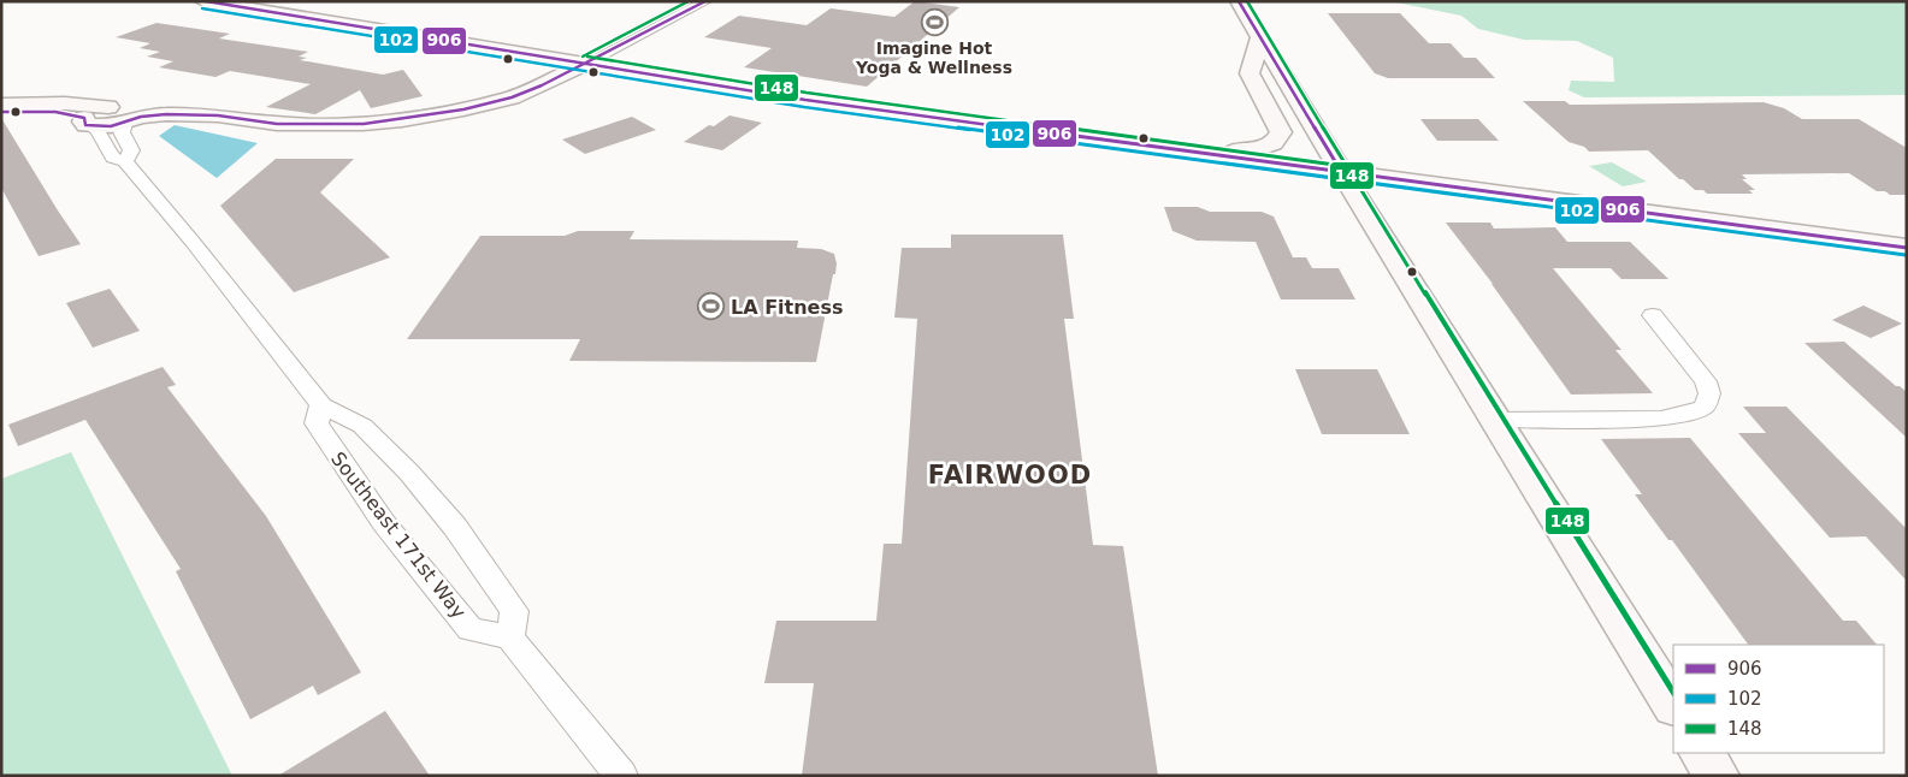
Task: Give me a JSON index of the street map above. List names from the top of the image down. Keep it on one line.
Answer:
{"streets":{"street":["Southeast 171st Way"]},"districts":["FAIRWOOD"],"places":{"sports":["Imagine Hot Yoga & Wellness","LA Fitness"]},"lines":["transit line 906","transit line 148","transit line 102"],"legend":["906","102","148"]}
